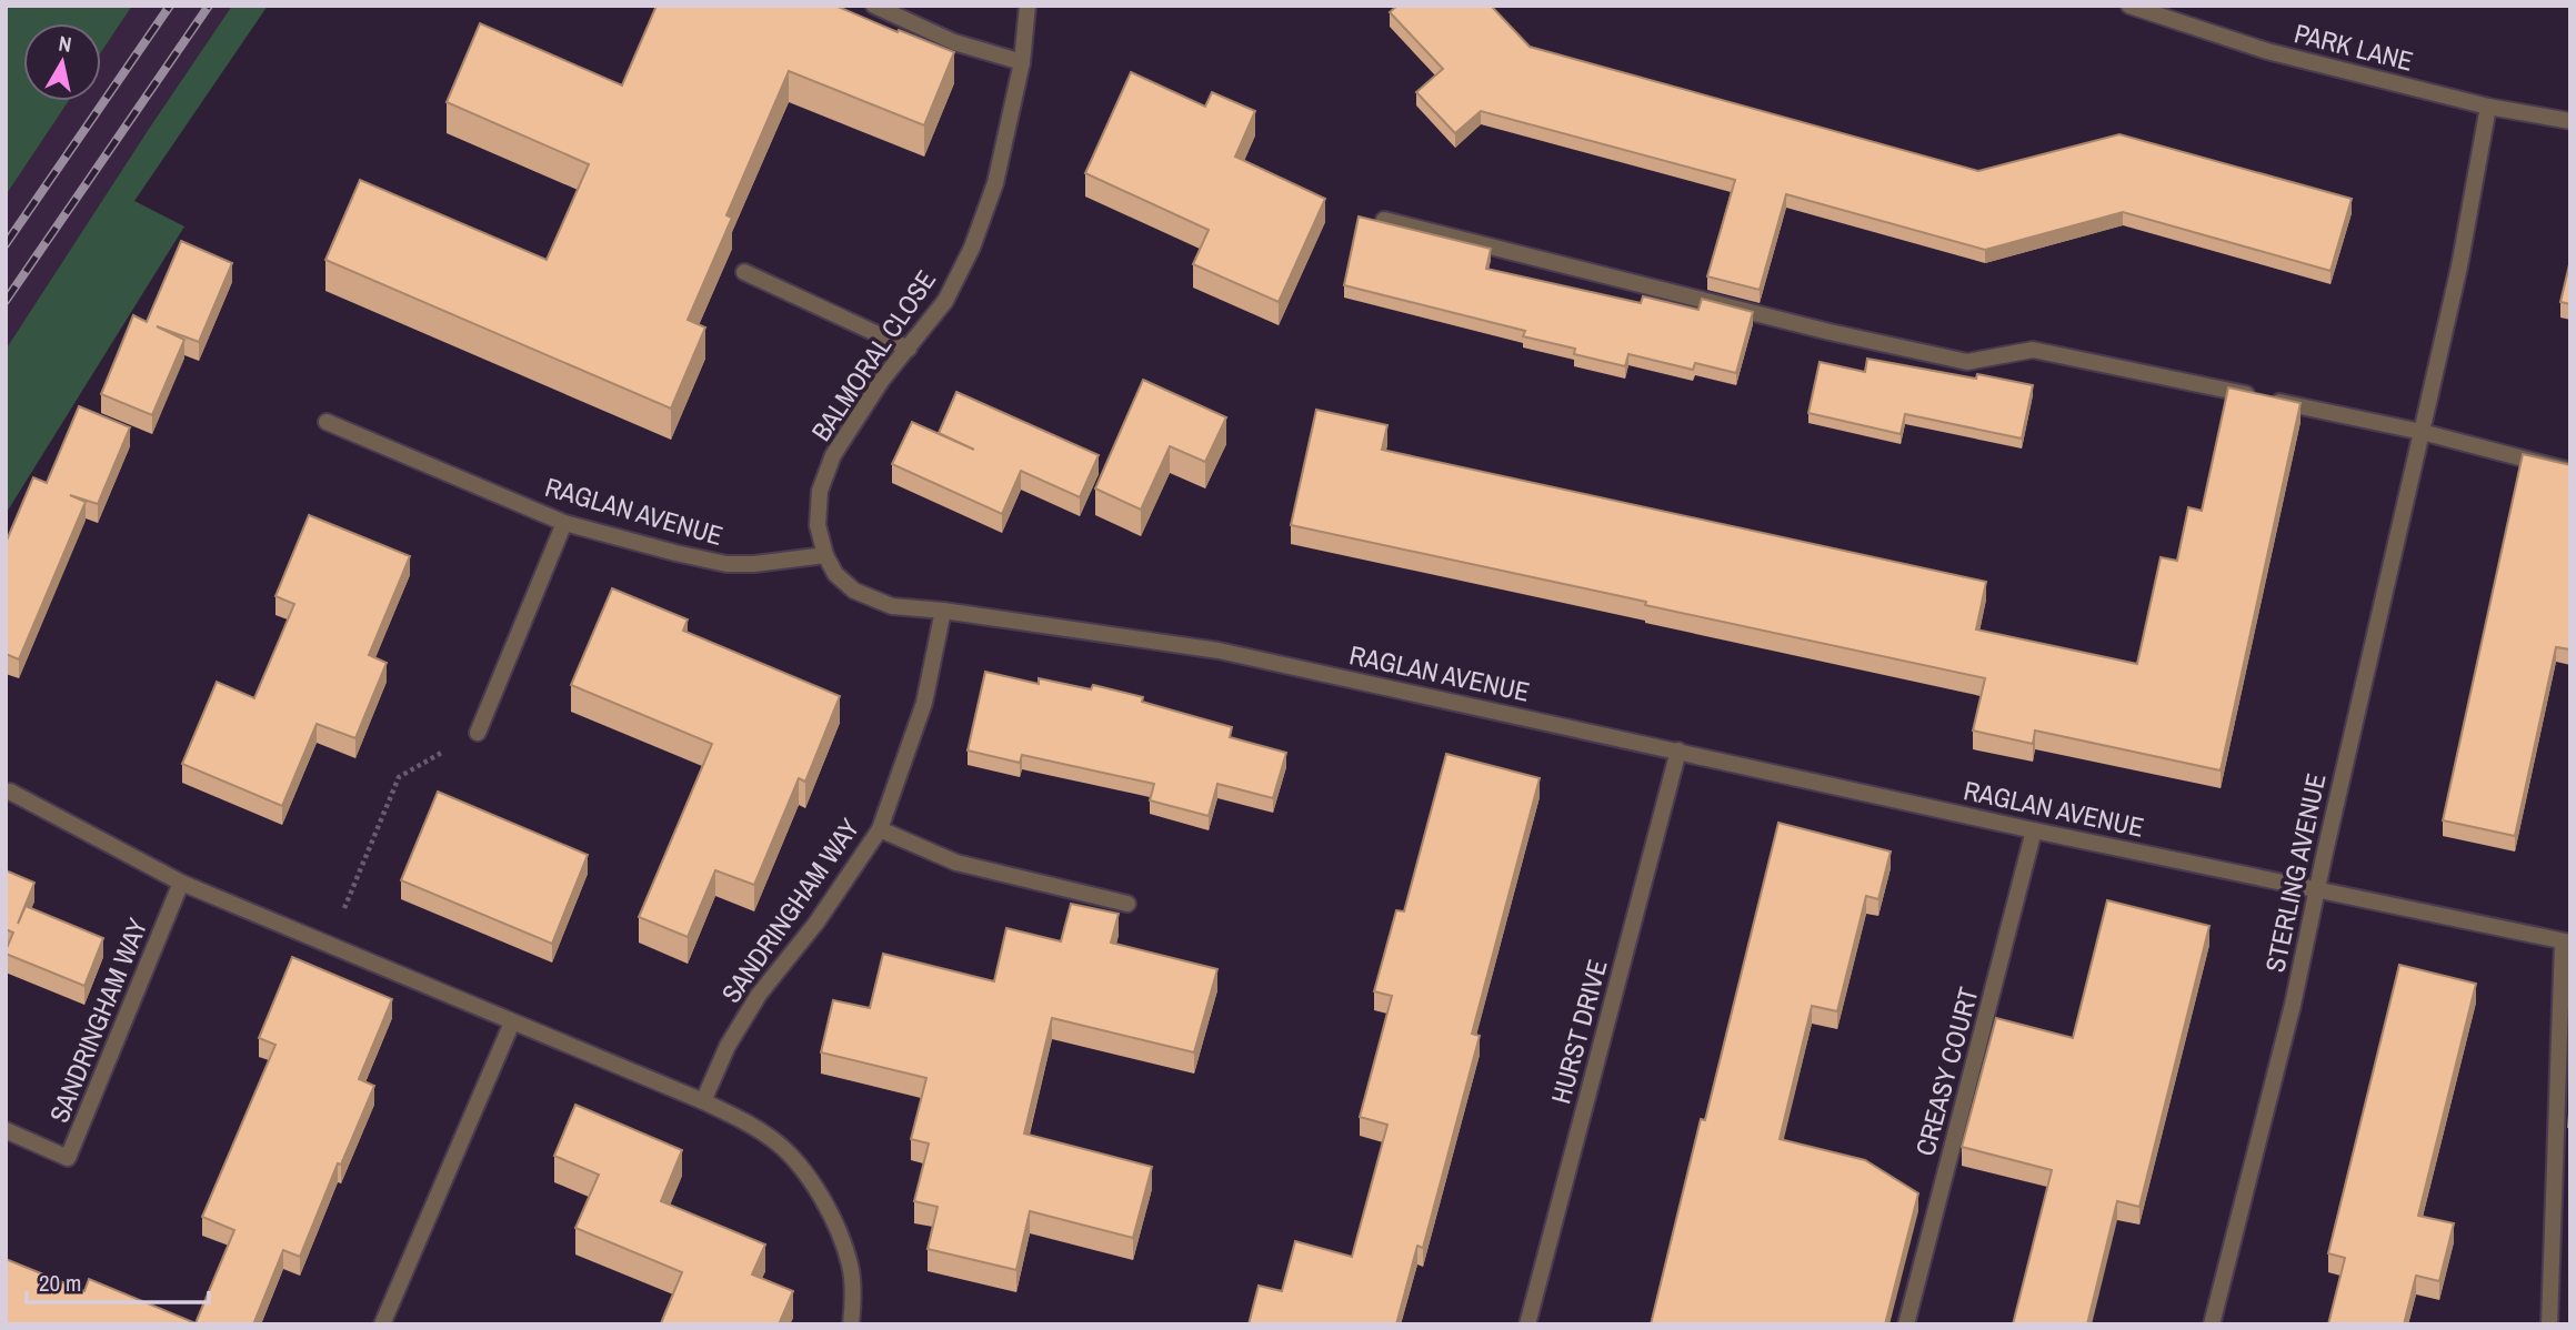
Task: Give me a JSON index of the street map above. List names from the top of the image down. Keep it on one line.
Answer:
{"streets":{"street":["PARK LANE","BALMORAL CLOSE","RAGLAN AVENUE","STERLING AVENUE","SANDRINGHAM WAY","HURST DRIVE","CREASY COURT"]},"crossings":[["PARK LANE","STERLING AVENUE"],["BALMORAL CLOSE","RAGLAN AVENUE"],["RAGLAN AVENUE","STERLING AVENUE"],["RAGLAN AVENUE","SANDRINGHAM WAY"],["RAGLAN AVENUE","HURST DRIVE"],["RAGLAN AVENUE","CREASY COURT"]],"scale_bar":"20 m","north":"top"}
